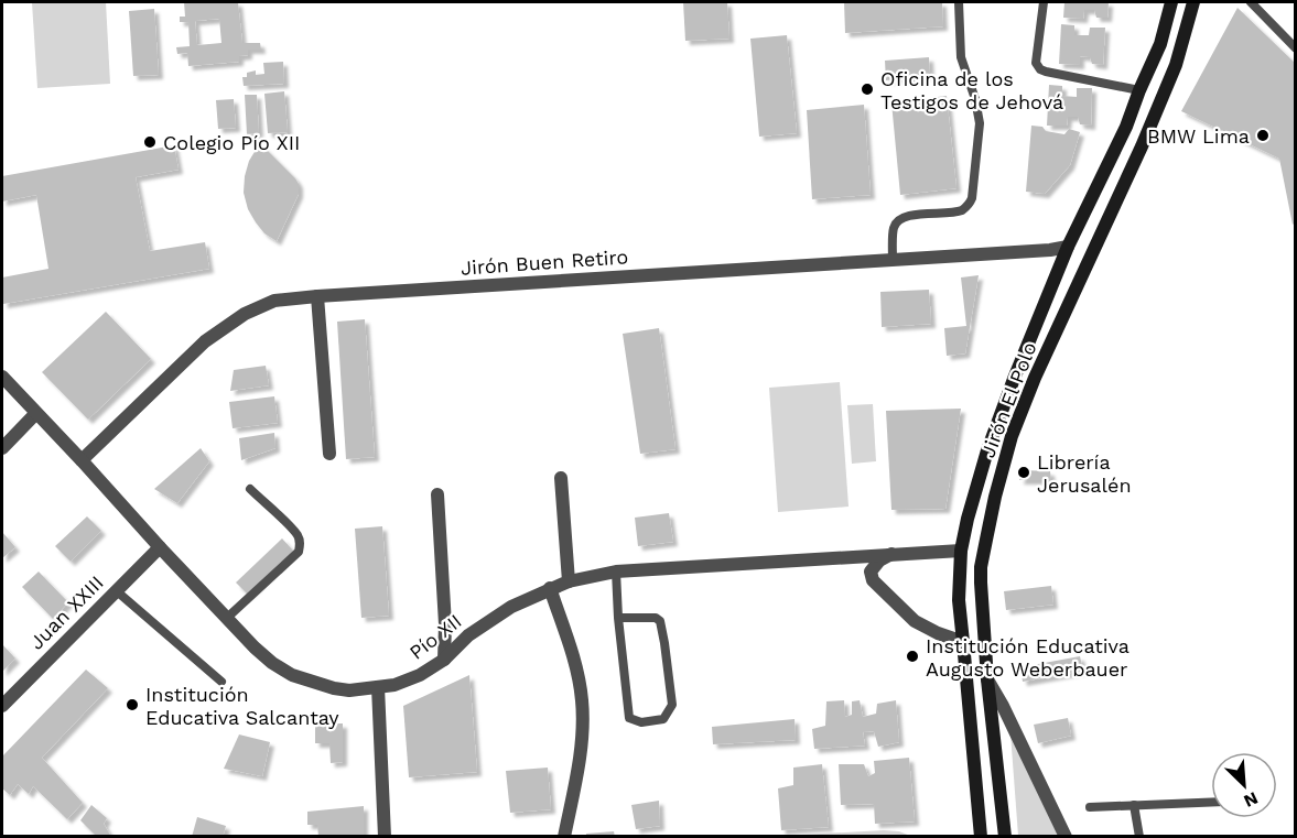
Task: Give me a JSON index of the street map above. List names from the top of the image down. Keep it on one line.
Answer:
{"streets":{"main road":["Jirón El Polo"],"street":["Jirón Buen Retiro","Juan XXIII","Pío XII"]},"crossings":[["Jirón Buen Retiro","Jirón El Polo"],["Jirón Buen Retiro","Pío XII"],["Jirón El Polo","Pío XII"],["Juan XXIII","Pío XII"]],"places":["Oficina de los Testigos de Jehová","BMW Lima","Colegio Pío XII","Librería Jerusalén","Institución Educativa Augusto Weberbauer","Institución Educativa Salcantay"],"north":"bottom right"}
